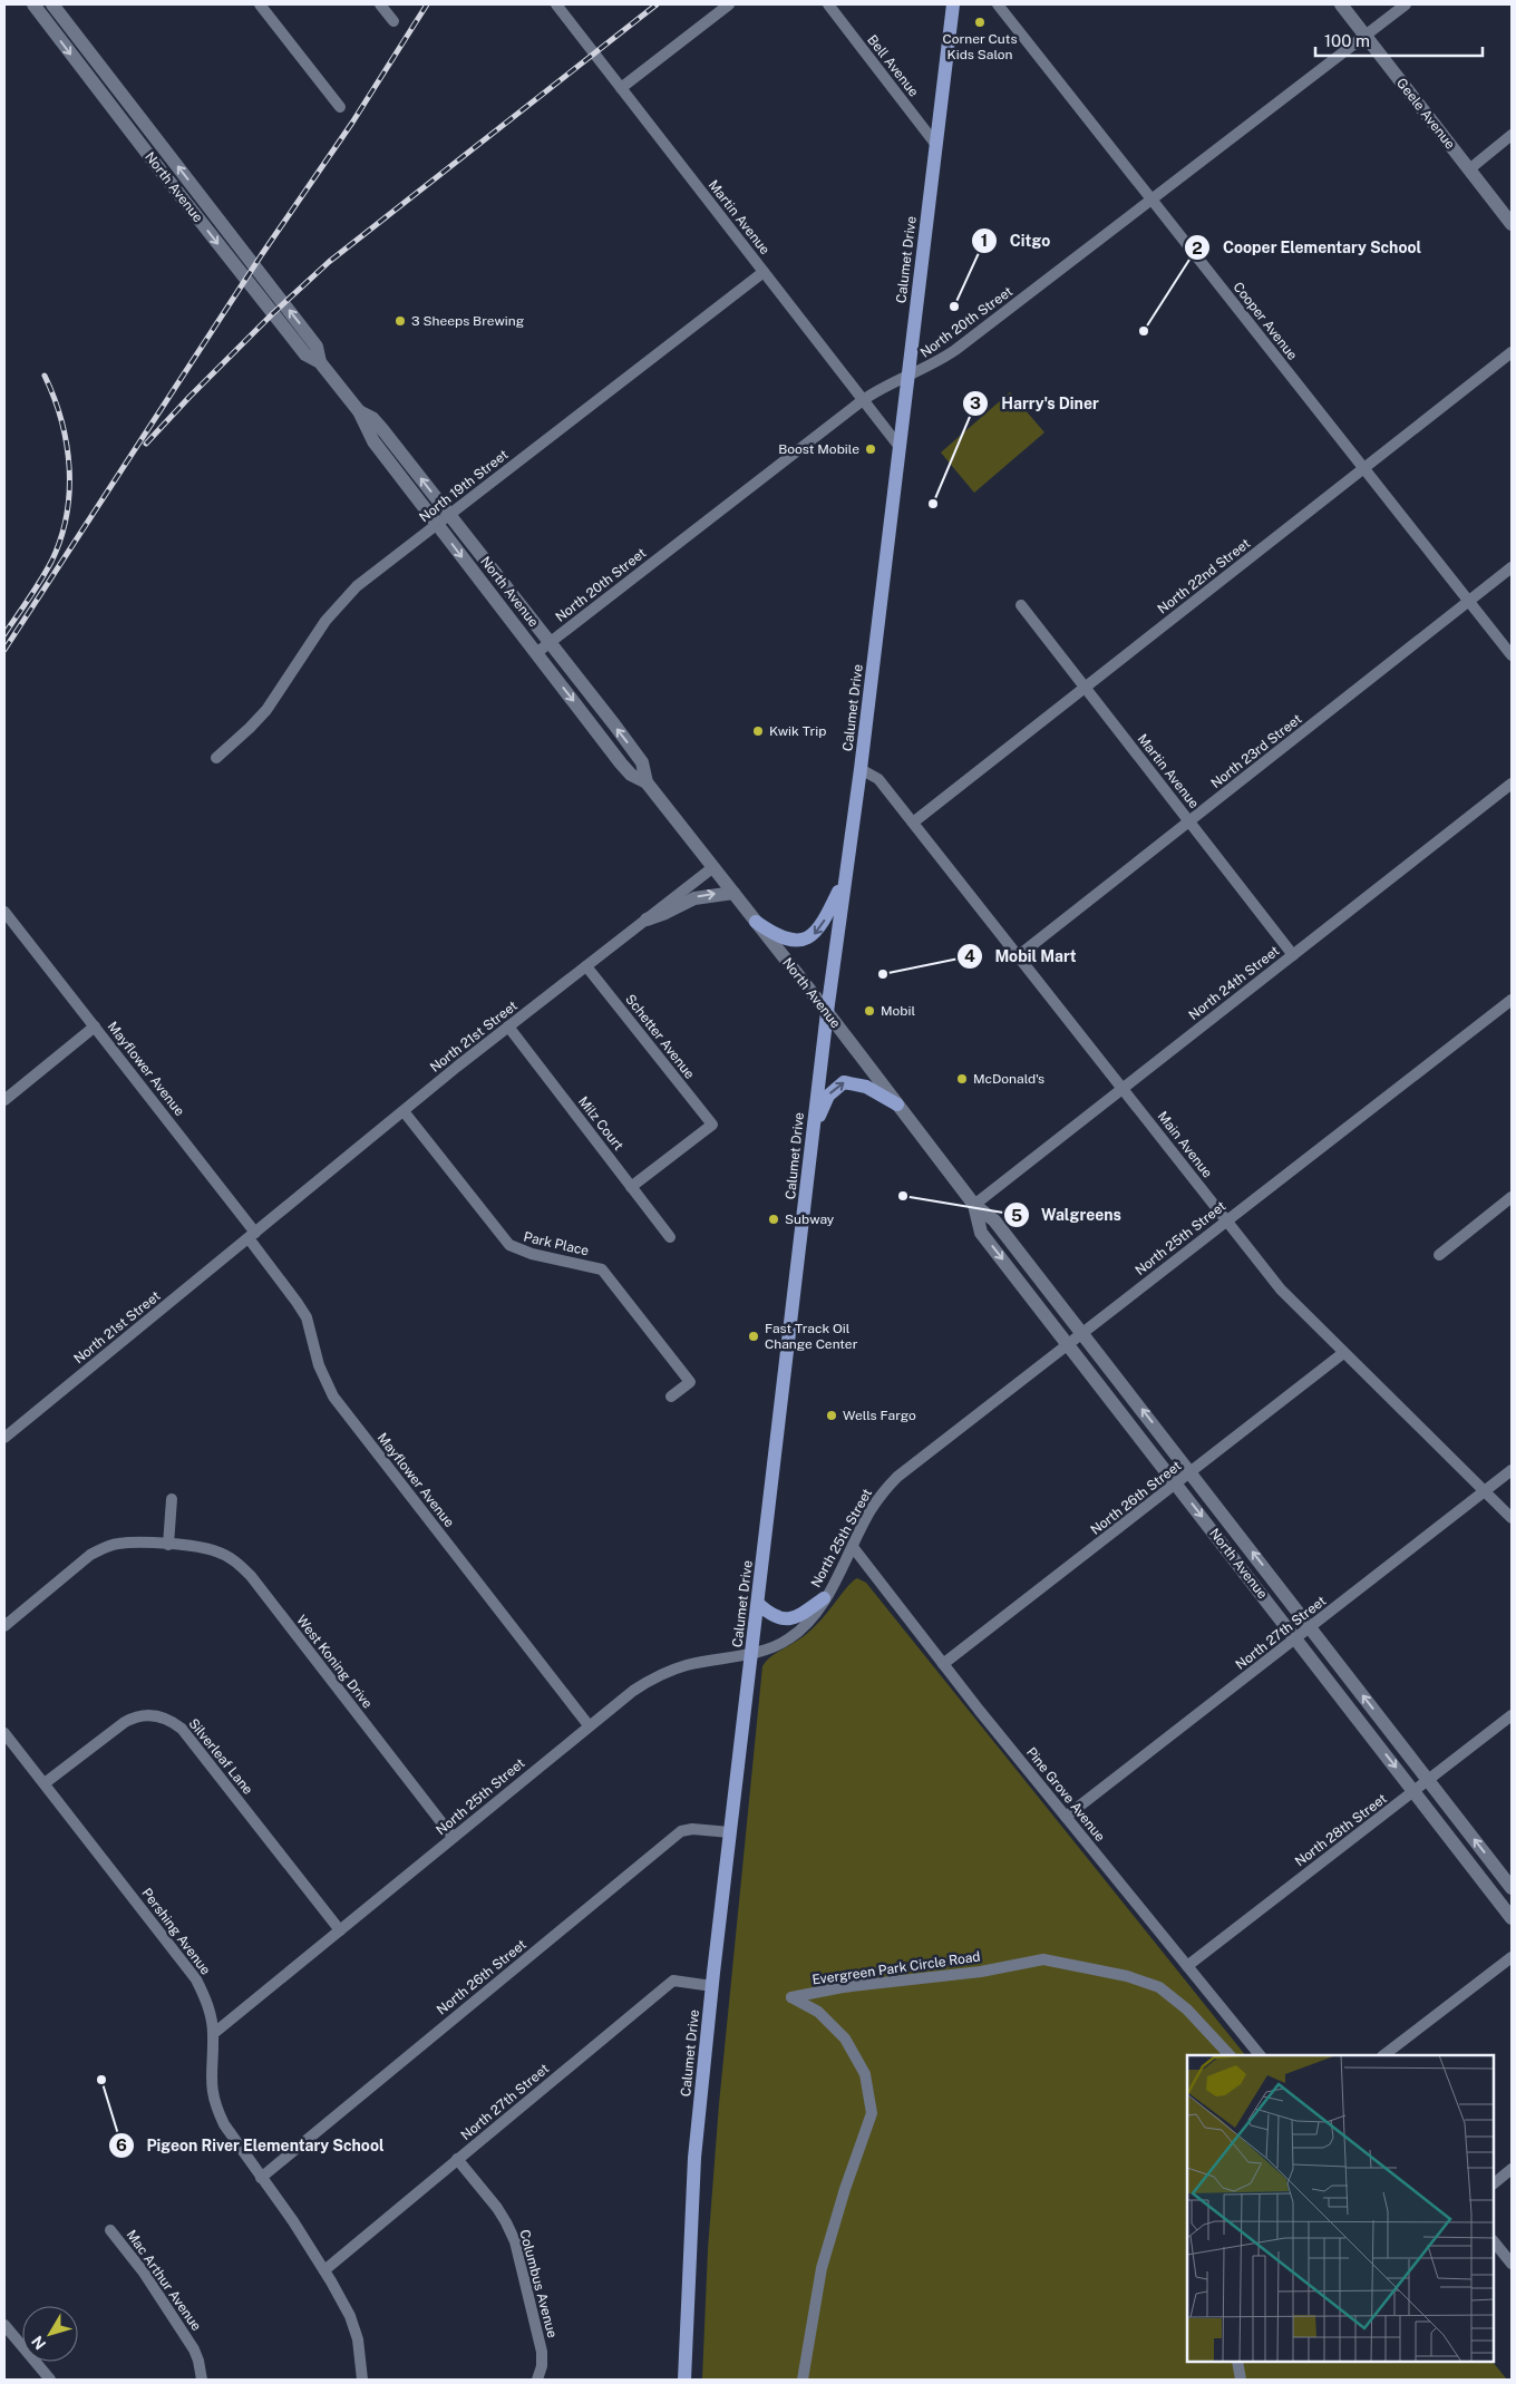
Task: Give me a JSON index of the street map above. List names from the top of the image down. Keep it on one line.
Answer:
{"streets":{"main road":["Geele Avenue","North Avenue","Calumet Drive"],"street":["Bell Avenue","Martin Avenue","Cooper Avenue","North 20th Street","North 19th Street","North 22nd Street","North 23rd Street","North 24th Street","North 21st Street","Schetter Avenue","Mayflower Avenue","Milz Court","Main Avenue","North 25th Street","Park Place","North 26th Street","North 27th Street","West Koning Drive","Silverleaf Lane","Pine Grove Avenue","North 28th Street","Pershing Avenue","Evergreen Park Circle Road","Mac Arthur Avenue","Columbus Avenue"]},"crossings":[["Bell Avenue","Calumet Drive"],["Geele Avenue","North 20th Street"],["North Avenue","Calumet Drive"],["North Avenue","North 20th Street"],["North Avenue","North 19th Street"],["North Avenue","North 24th Street"],["North Avenue","North 21st Street"],["North Avenue","North 25th Street"],["North Avenue","North 26th Street"],["North Avenue","North 27th Street"],["North Avenue","North 28th Street"],["Martin Avenue","Calumet Drive"],["Martin Avenue","North 20th Street"],["Martin Avenue","North 19th Street"],["Martin Avenue","North 22nd Street"],["Martin Avenue","North 23rd Street"],["Martin Avenue","North 24th Street"],["Calumet Drive","North 20th Street"],["Calumet Drive","Main Avenue"],["Calumet Drive","North 25th Street"],["Calumet Drive","North 26th Street"],["Calumet Drive","North 27th Street"],["Cooper Avenue","North 20th Street"],["Cooper Avenue","North 22nd Street"],["Cooper Avenue","North 23rd Street"],["North 22nd Street","Main Avenue"],["North 23rd Street","Main Avenue"],["North 24th Street","Main Avenue"],["North 21st Street","Schetter Avenue"],["North 21st Street","Mayflower Avenue"],["North 21st Street","Milz Court"],["North 21st Street","Park Place"],["Schetter Avenue","Milz Court"],["Mayflower Avenue","North 25th Street"],["Main Avenue","North 25th Street"],["Main Avenue","North 26th Street"],["Main Avenue","North 27th Street"],["North 25th Street","West Koning Drive"],["North 25th Street","Silverleaf Lane"],["North 25th Street","Pine Grove Avenue"],["North 25th Street","Pershing Avenue"],["North 26th Street","Pine Grove Avenue"],["North 26th Street","Pershing Avenue"],["North 27th Street","Pine Grove Avenue"],["North 27th Street","Pershing Avenue"],["North 27th Street","Columbus Avenue"],["Silverleaf Lane","Pershing Avenue"],["Pine Grove Avenue","North 28th Street"]],"places":["Corner Cuts Kids Salon","Citgo","3 Sheeps Brewing","Cooper Elementary School","Boost Mobile","Harry's Diner","Kwik Trip","Mobil Mart","Mobil","McDonald's","Walgreens","Subway","Fast Track Oil Change Center","Wells Fargo","Pigeon River Elementary School"],"scale_bar":"100 m","north":"bottom left"}
